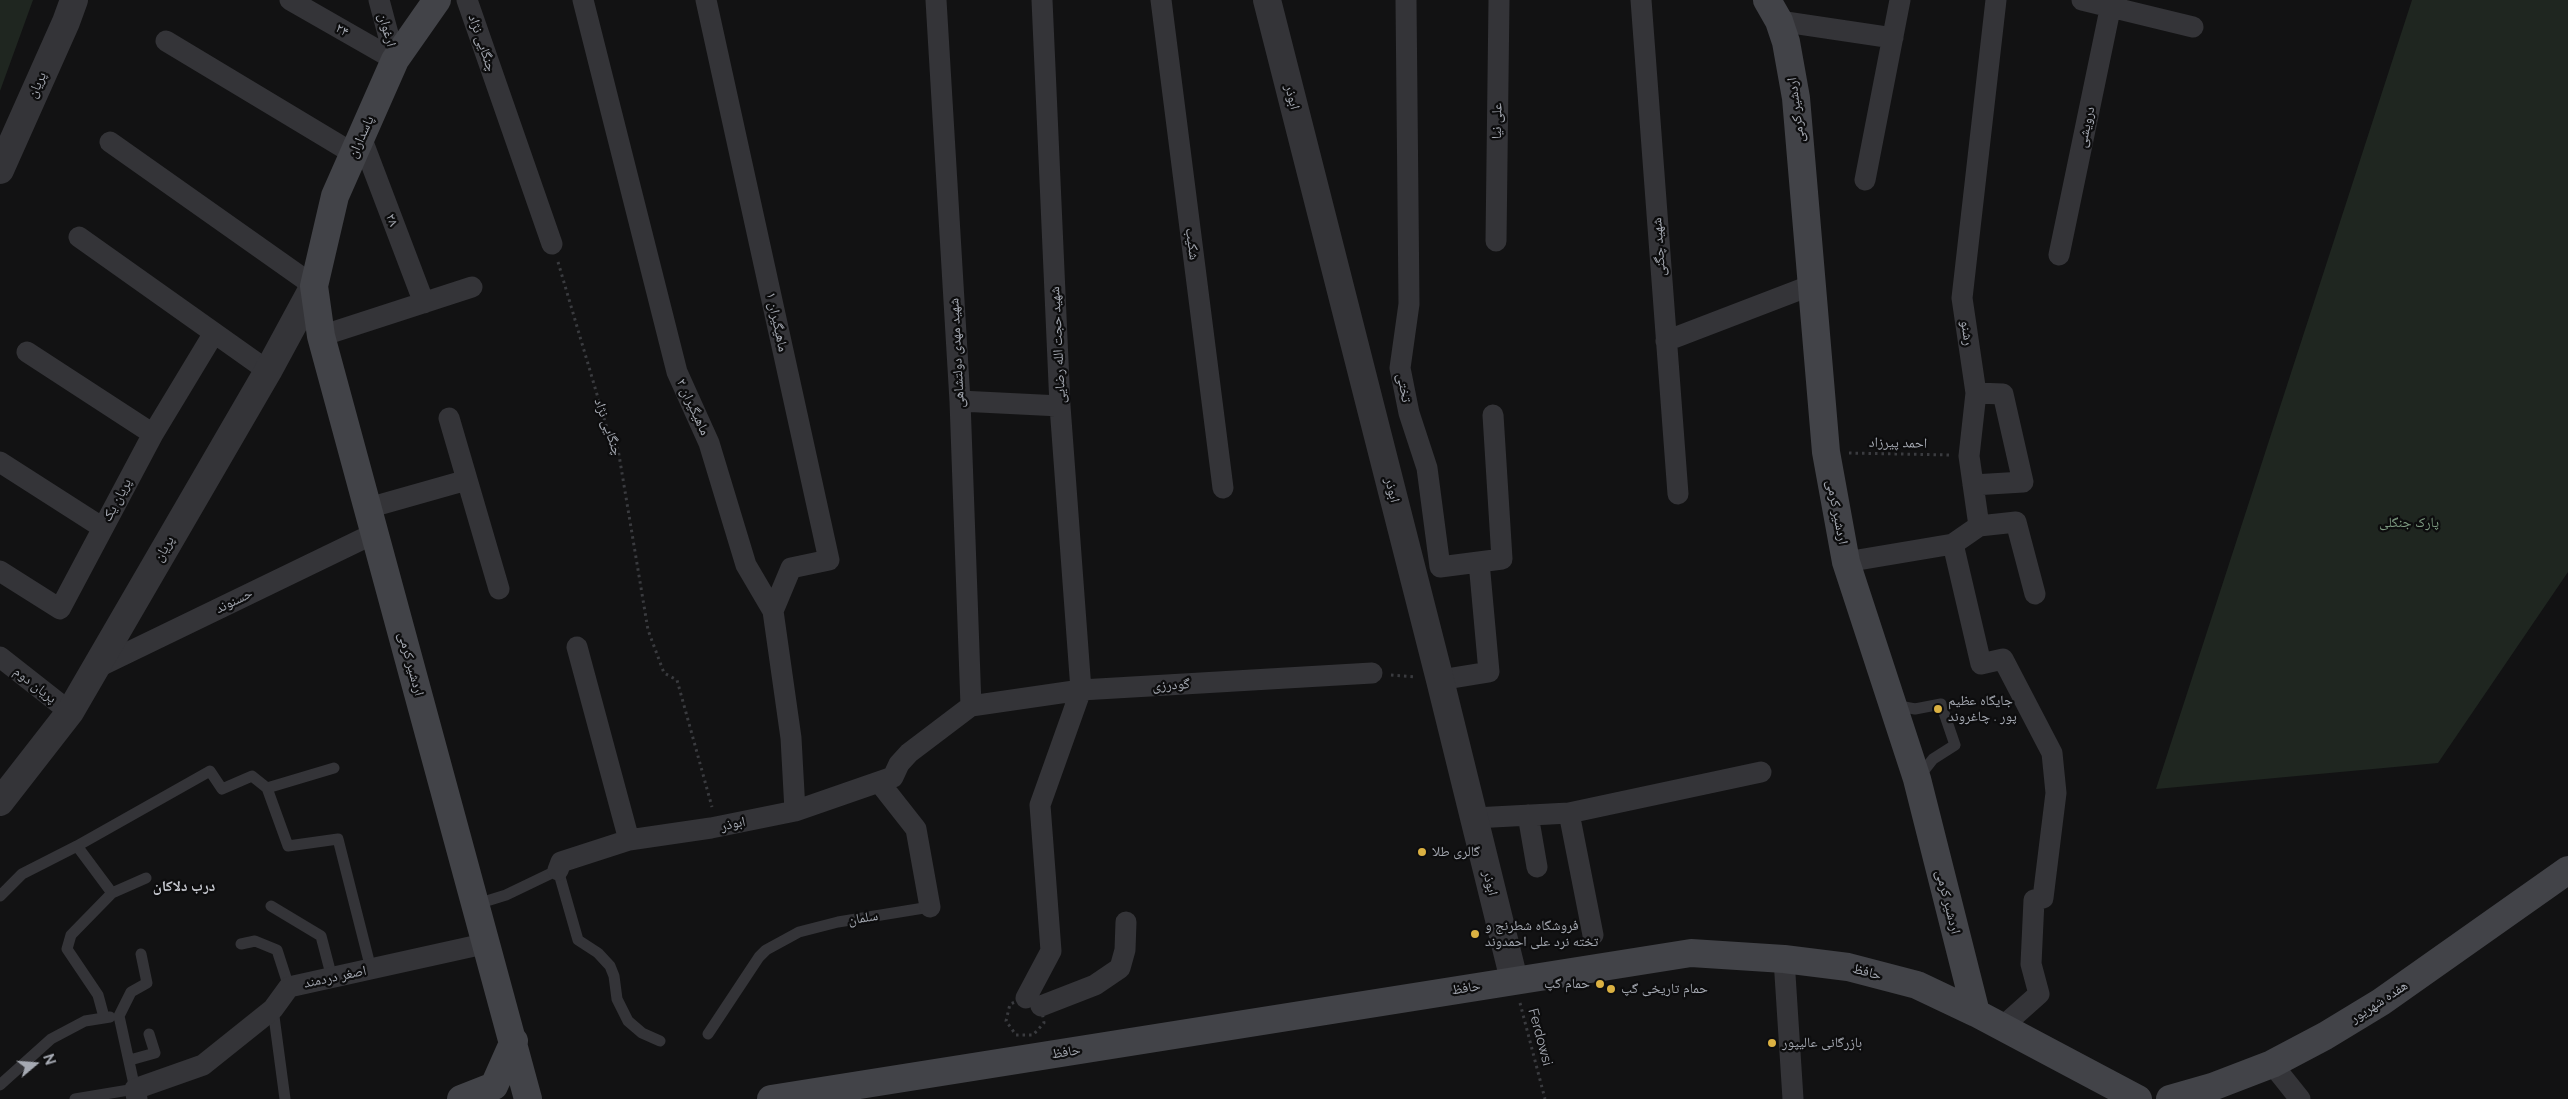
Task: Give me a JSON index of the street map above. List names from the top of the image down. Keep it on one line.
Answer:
{"streets":{"main road":["اردشیر کرمی","پاسداران","حافظ","هفده شهریور"],"street":["۲۴","ارغوان","چنگایی نژاد","پریان","ابوذر","علی نیا","درویشی","۲۸","شکیب","شهید چگنی","ماهیگیران ۱","رشنو","شهید حجت الله رضایی","شهید مهدی دولتشاهی","تختی","ماهیگیران ۲","پریان یک","حسنوند","پریان دوم","گودرزی","سلمان","اصغر دردمند"],"path":["احمد پیرزاد","Ferdowsi"]},"crossings":[["۲۴","ارغوان"],["۲۴","پاسداران"],["ارغوان","پاسداران"],["چنگایی نژاد","ابوذر"],["پریان","اردشیر کرمی"],["پریان","پاسداران"],["پریان","حسنوند"],["پریان","پریان دوم"],["ابوذر","اردشیر کرمی"],["ابوذر","شهید مهدی دولتشاهی"],["ابوذر","ماهیگیران ۲"],["ابوذر","گودرزی"],["ابوذر","سلمان"],["ابوذر","حافظ"],["ابوذر","Ferdowsi"],["اردشیر کرمی","پاسداران"],["اردشیر کرمی","احمد پیرزاد"],["اردشیر کرمی","حسنوند"],["اردشیر کرمی","حافظ"],["اردشیر کرمی","اصغر دردمند"],["پاسداران","۲۸"],["ماهیگیران ۱","ماهیگیران ۲"],["رشنو","احمد پیرزاد"],["شهید حجت الله رضایی","گودرزی"],["شهید مهدی دولتشاهی","گودرزی"],["حافظ","Ferdowsi"]],"districts":["درب دلاکان"],"parks":["پارک جنگلی"],"places":["جایگاه عظیم پور . چاغروند","گالری طلا","فروشگاه شطرنج و تخته نرد علی احمدوند","حمام گپ","حمام تاریخی گپ","بازرگانی عالیپور"],"north":"right"}
